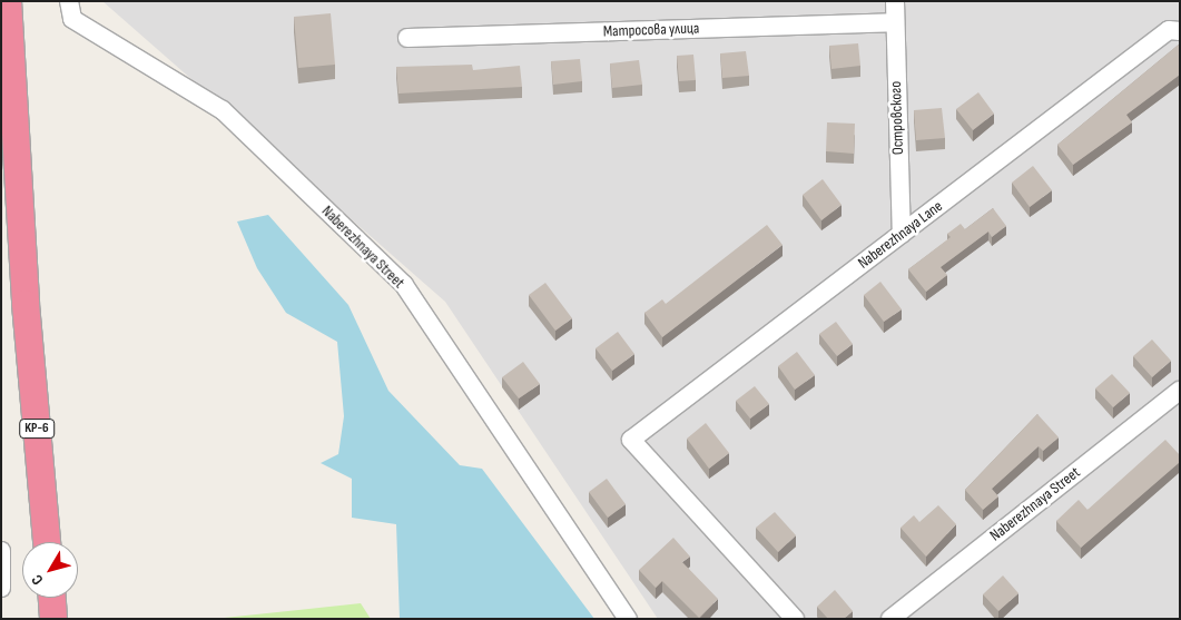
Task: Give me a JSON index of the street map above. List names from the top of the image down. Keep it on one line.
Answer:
{"streets":{"highway":["KP-6"],"street":["Матросова улица","Островского","Naberezhnaya Lane","Naberezhnaya Street"]},"crossings":[["Матросова улица","Островского"],["Островского","Naberezhnaya Lane"]],"north":"bottom left"}
